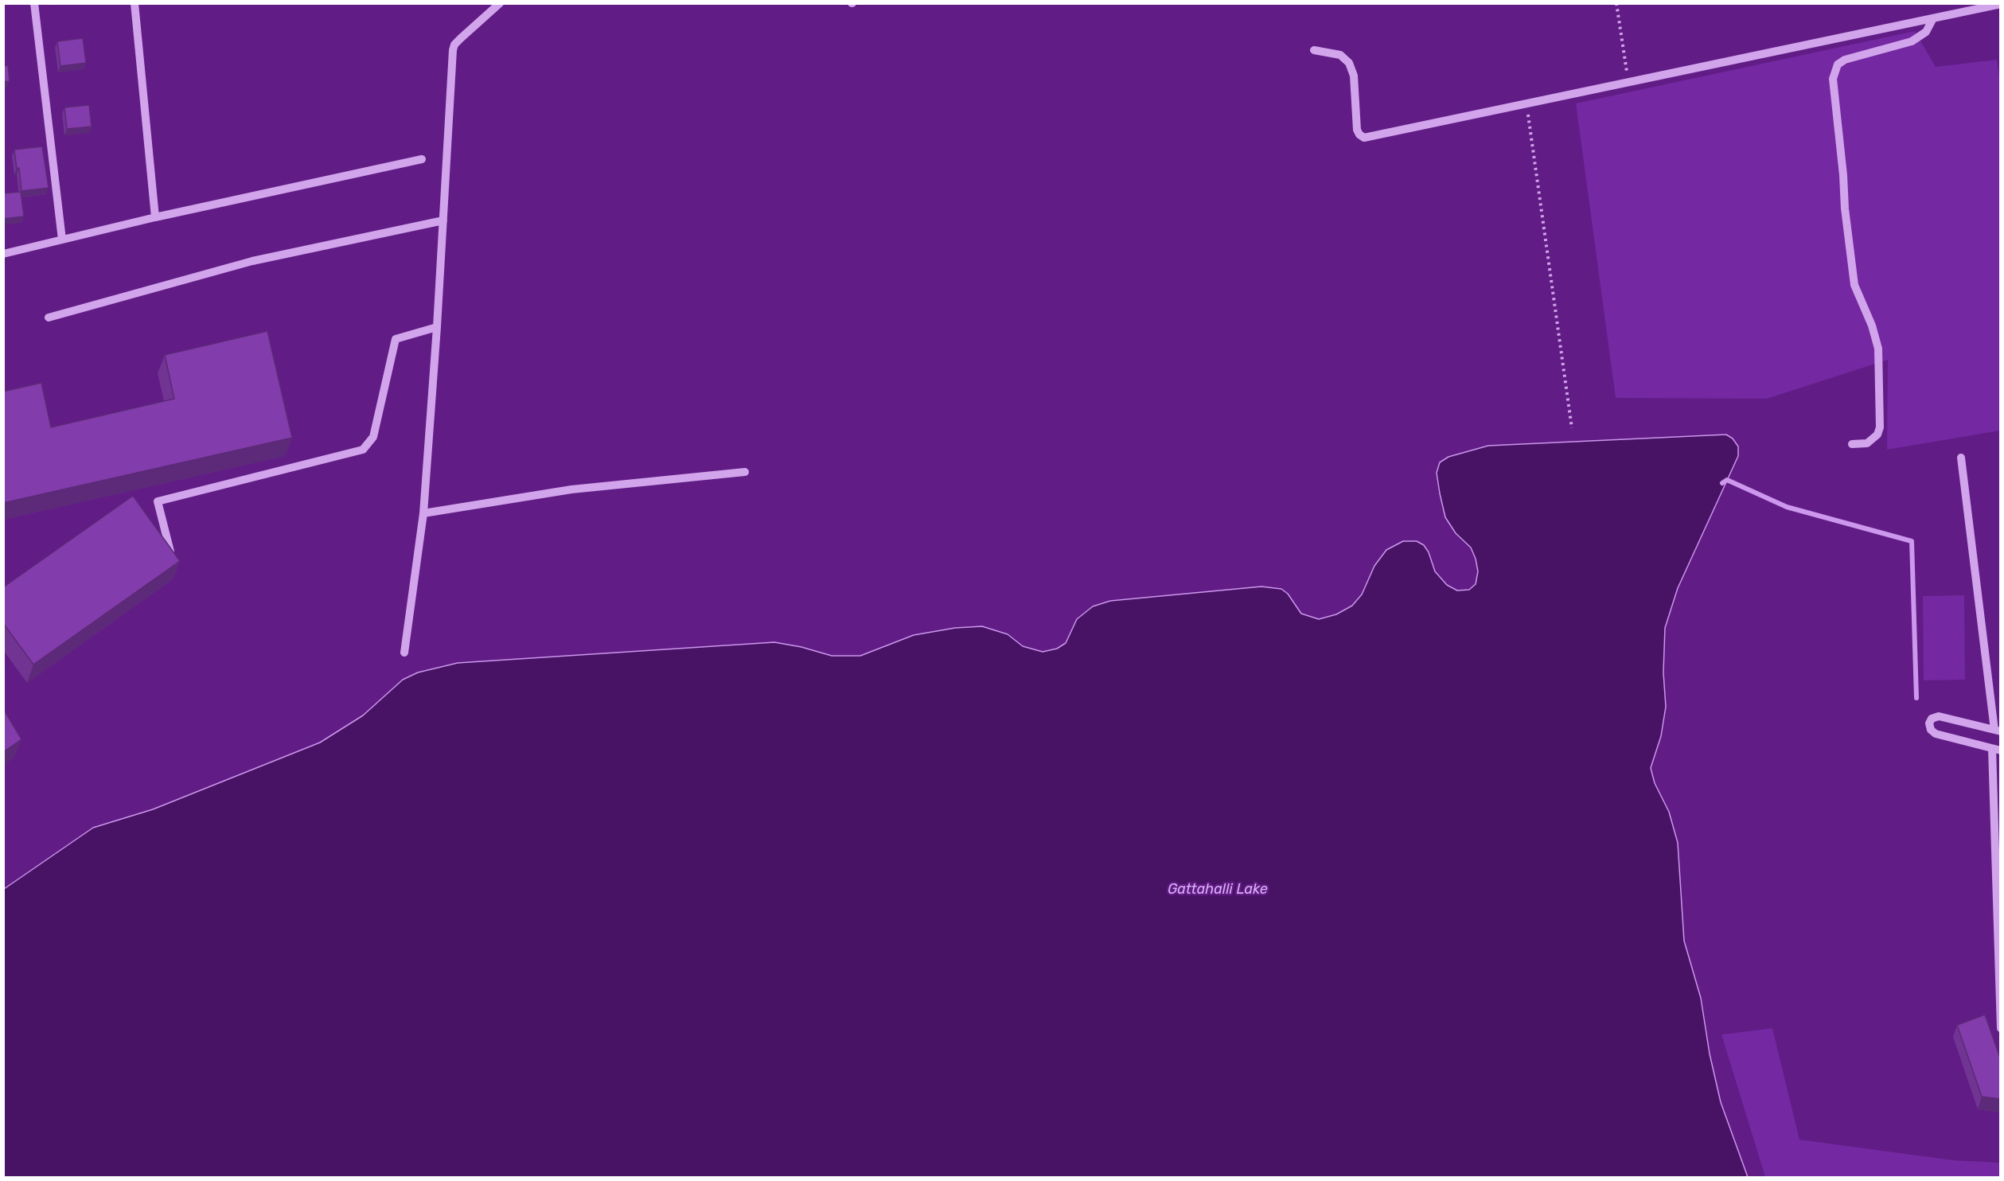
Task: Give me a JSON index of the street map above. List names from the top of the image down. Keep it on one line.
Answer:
{"water":["Gattahalli Lake"]}
